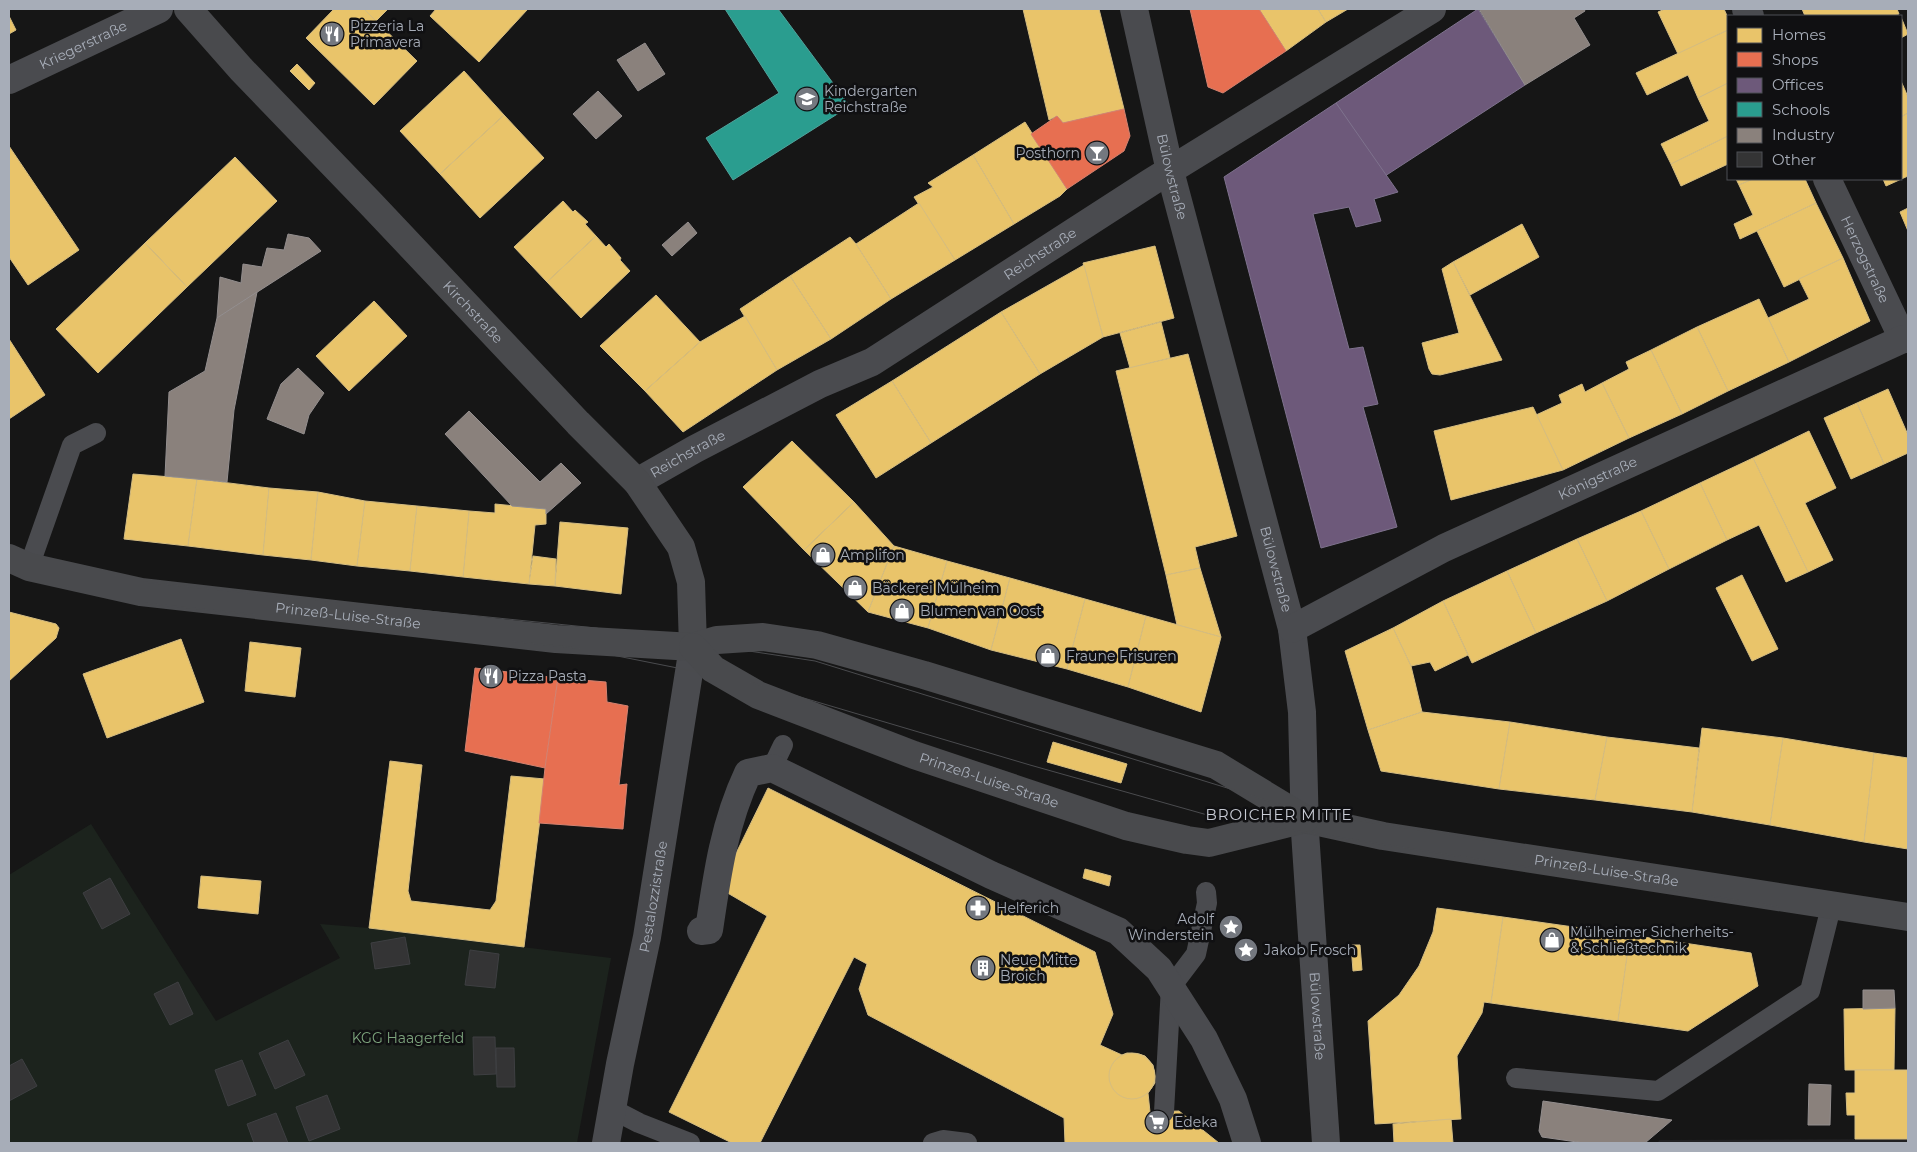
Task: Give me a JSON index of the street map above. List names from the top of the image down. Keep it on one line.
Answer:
{"streets":{"main road":["Kirchstraße","Prinzeß-Luise-Straße"],"street":["Kriegerstraße","Bülowstraße","Reichstraße","Herzogstraße","Königstraße","Pestalozzistraße"]},"crossings":[["Bülowstraße","Reichstraße"],["Bülowstraße","Königstraße"],["Bülowstraße","Prinzeß-Luise-Straße"],["Reichstraße","Kirchstraße"],["Herzogstraße","Königstraße"],["Kirchstraße","Prinzeß-Luise-Straße"],["Kirchstraße","Pestalozzistraße"],["Prinzeß-Luise-Straße","Pestalozzistraße"]],"districts":["BROICHER MITTE"],"parks":["KGG Haagerfeld"],"places":{"restaurant":["Pizzeria La Primavera","Pizza Pasta"],"school or university":["Kindergarten Reichstraße"],"bar":["Posthorn"],"shop":["Amplifon","Bäckerei Mülheim","Blumen van Oost","Fraune Frisuren","Mülheimer Sicherheits- & Schließtechnik"],"pharmacy":["Helferich"],"place":["Adolf Winderstein","Jakob Frosch"],"building":["Neue Mitte Broich"],"supermarket":["Edeka"]},"legend":["Homes","Shops","Offices","Schools","Industry","Other"]}
